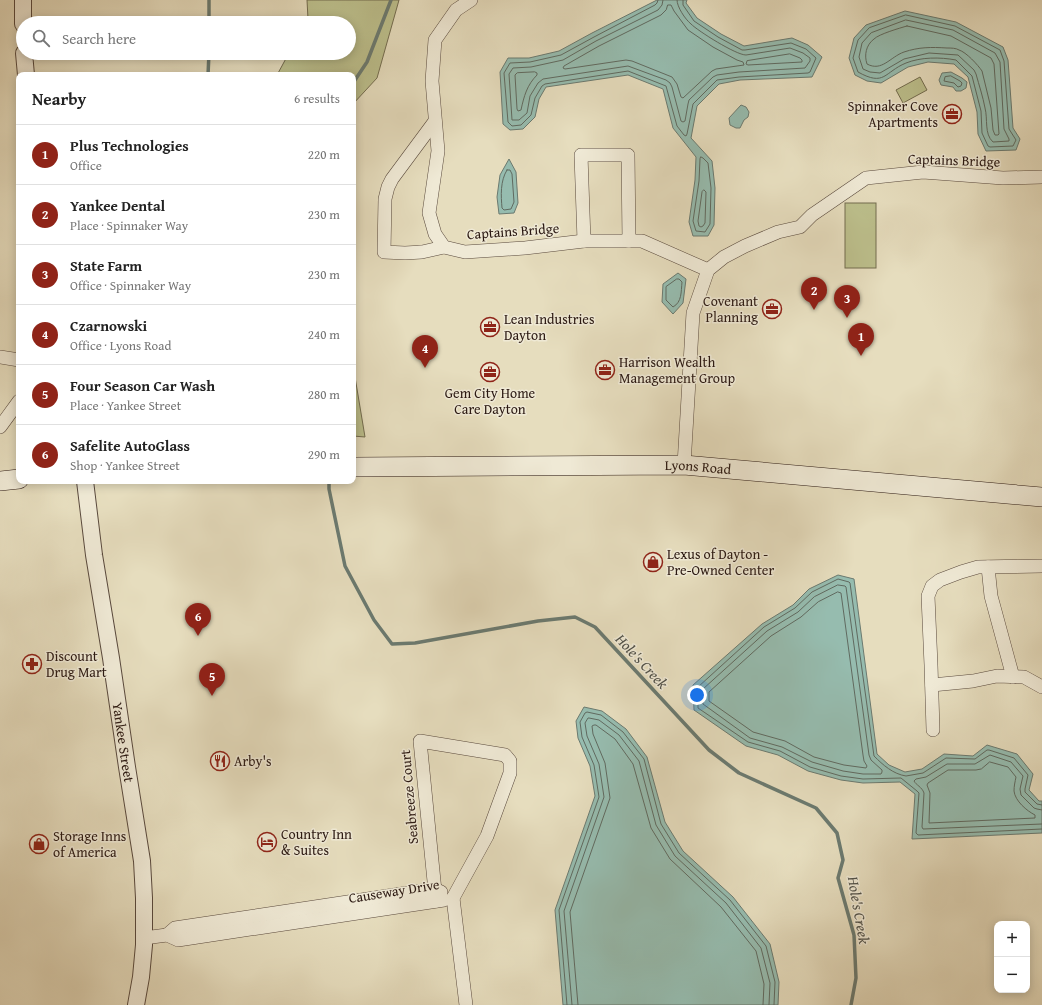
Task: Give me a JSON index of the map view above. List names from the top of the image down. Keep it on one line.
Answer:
{"streets":{"main road":["Lyons Road"],"street":["Captains Bridge","Yankee Street","Seabreeze Court","Causeway Drive"]},"crossings":[["Yankee Street","Causeway Drive"],["Seabreeze Court","Causeway Drive"]],"water":["Hole's Creek"],"places":{"office":["Spinnaker Cove Apartments","Covenant Planning","Lean Industries Dayton","Harrison Wealth Management Group","Gem City Home Care Dayton"],"shop":["Lexus of Dayton - Pre-Owned Center","Storage Inns of America"],"pharmacy":["Discount Drug Mart"],"restaurant":["Arby's"],"hotel":["Country Inn & Suites"]},"page":{"search":"Search here","heading":["Nearby","6 results"],"list":[{"mark":"1","name":"Plus Technologies","note":"Office","value":"220 m"},{"mark":"2","name":"Yankee Dental","note":"Place · Spinnaker Way","value":"230 m"},{"mark":"3","name":"State Farm","note":"Office · Spinnaker Way","value":"230 m"},{"mark":"4","name":"Czarnowski","note":"Office · Lyons Road","value":"240 m"},{"mark":"5","name":"Four Season Car Wash","note":"Place · Yankee Street","value":"280 m"},{"mark":"6","name":"Safelite AutoGlass","note":"Shop · Yankee Street","value":"290 m"}],"pins":["2","3","1","4","6","5"],"map_buttons":["+","−"]}}
